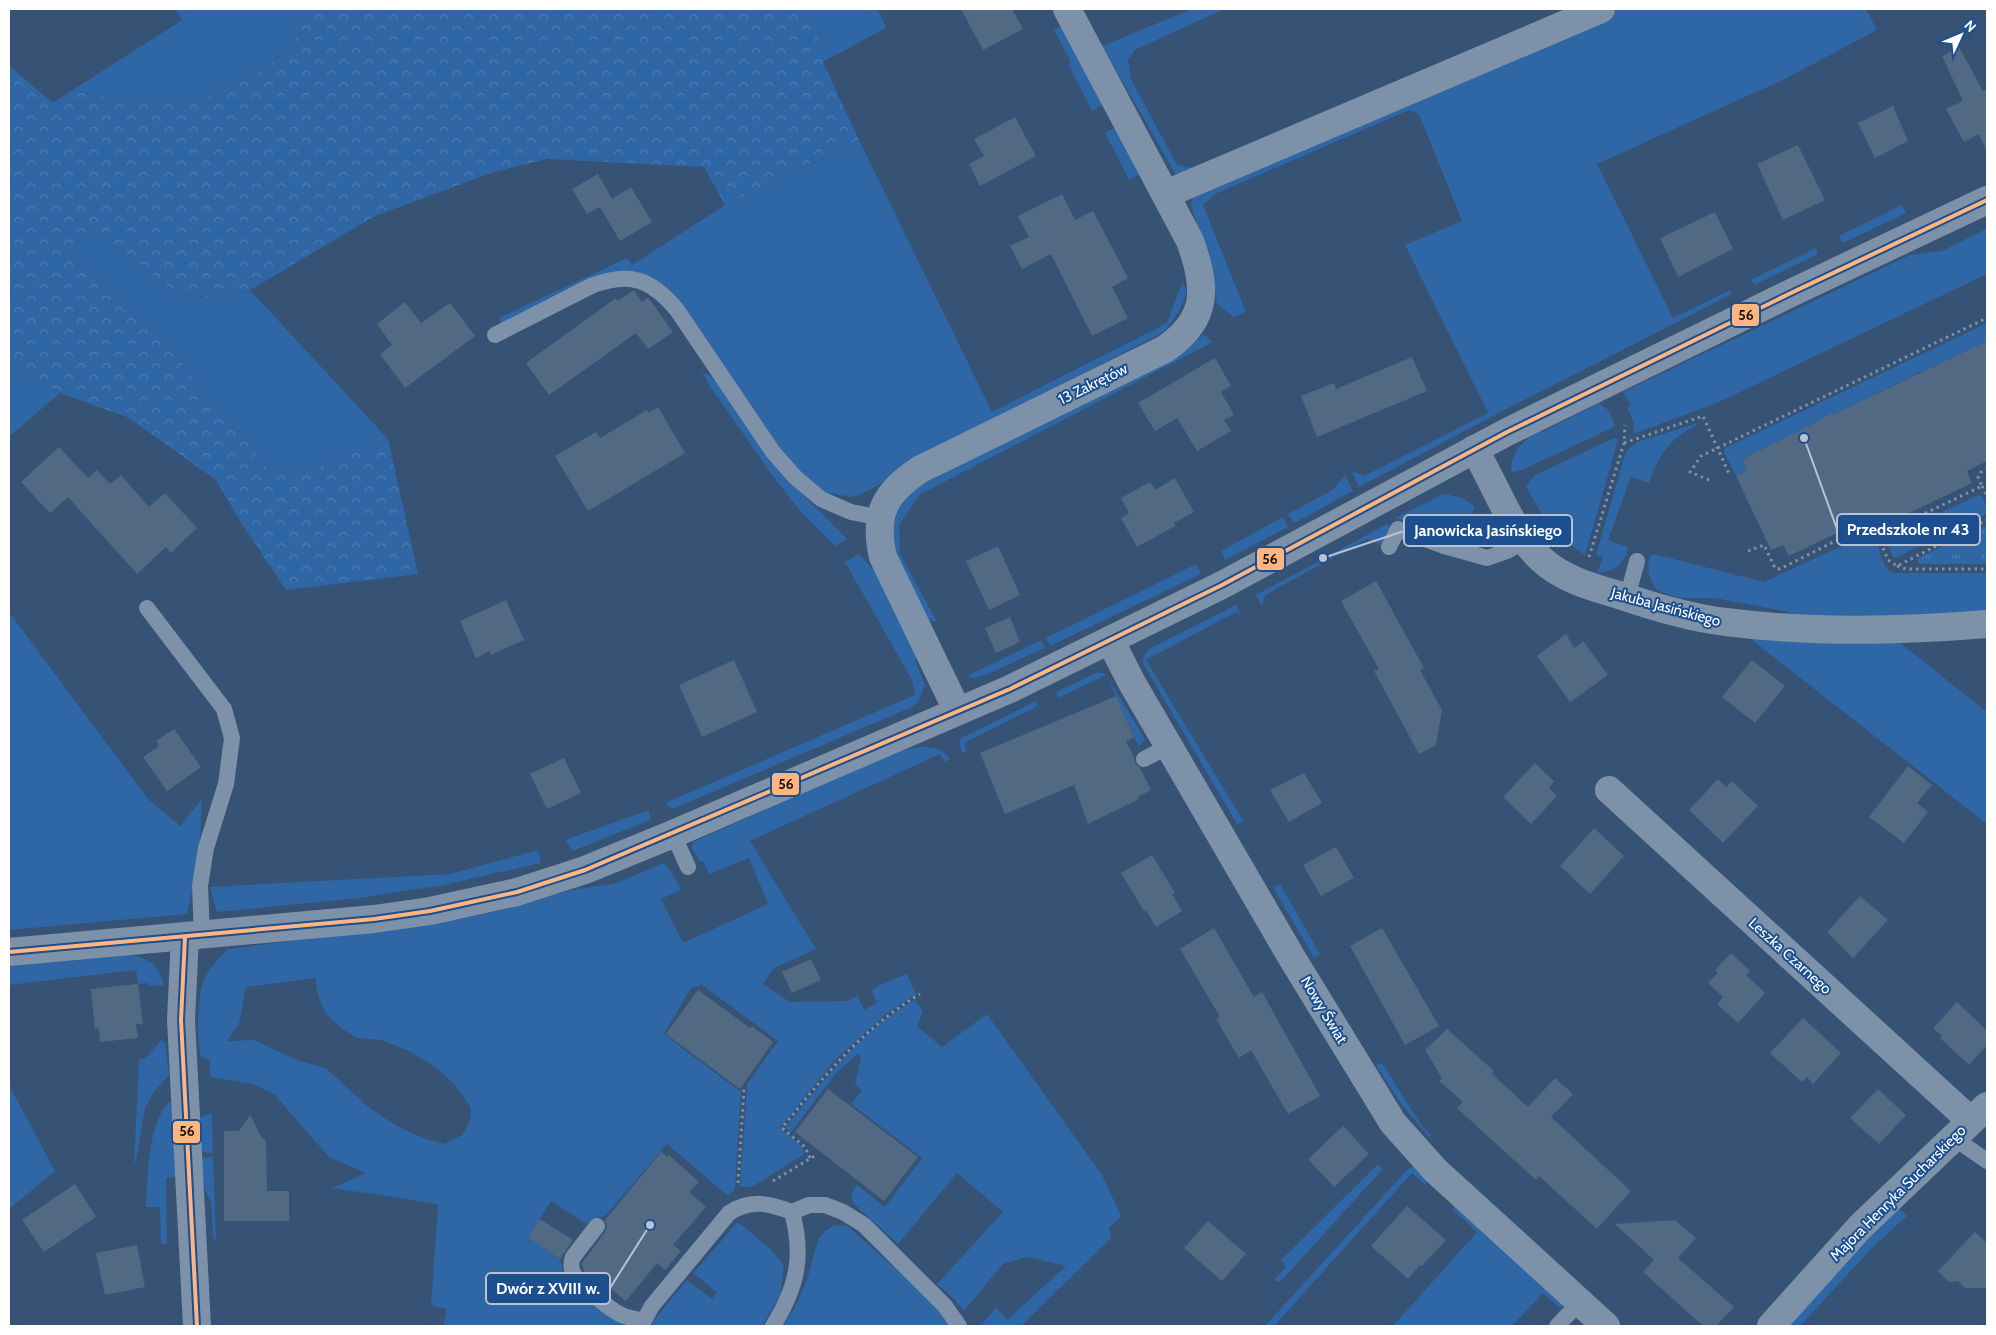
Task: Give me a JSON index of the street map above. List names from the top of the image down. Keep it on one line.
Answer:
{"streets":{"street":["13 Zakrętów","Jakuba Jasińskiego","Leszka Czarnego","Nowy Świat","Majora Henryka Sucharskiego"]},"crossings":[["Leszka Czarnego","Majora Henryka Sucharskiego"]],"places":["Przedszkole nr 43","Janowicka Jasińskiego","Dwór z XVIII w."],"lines":["transit line 56"],"north":"top right"}
